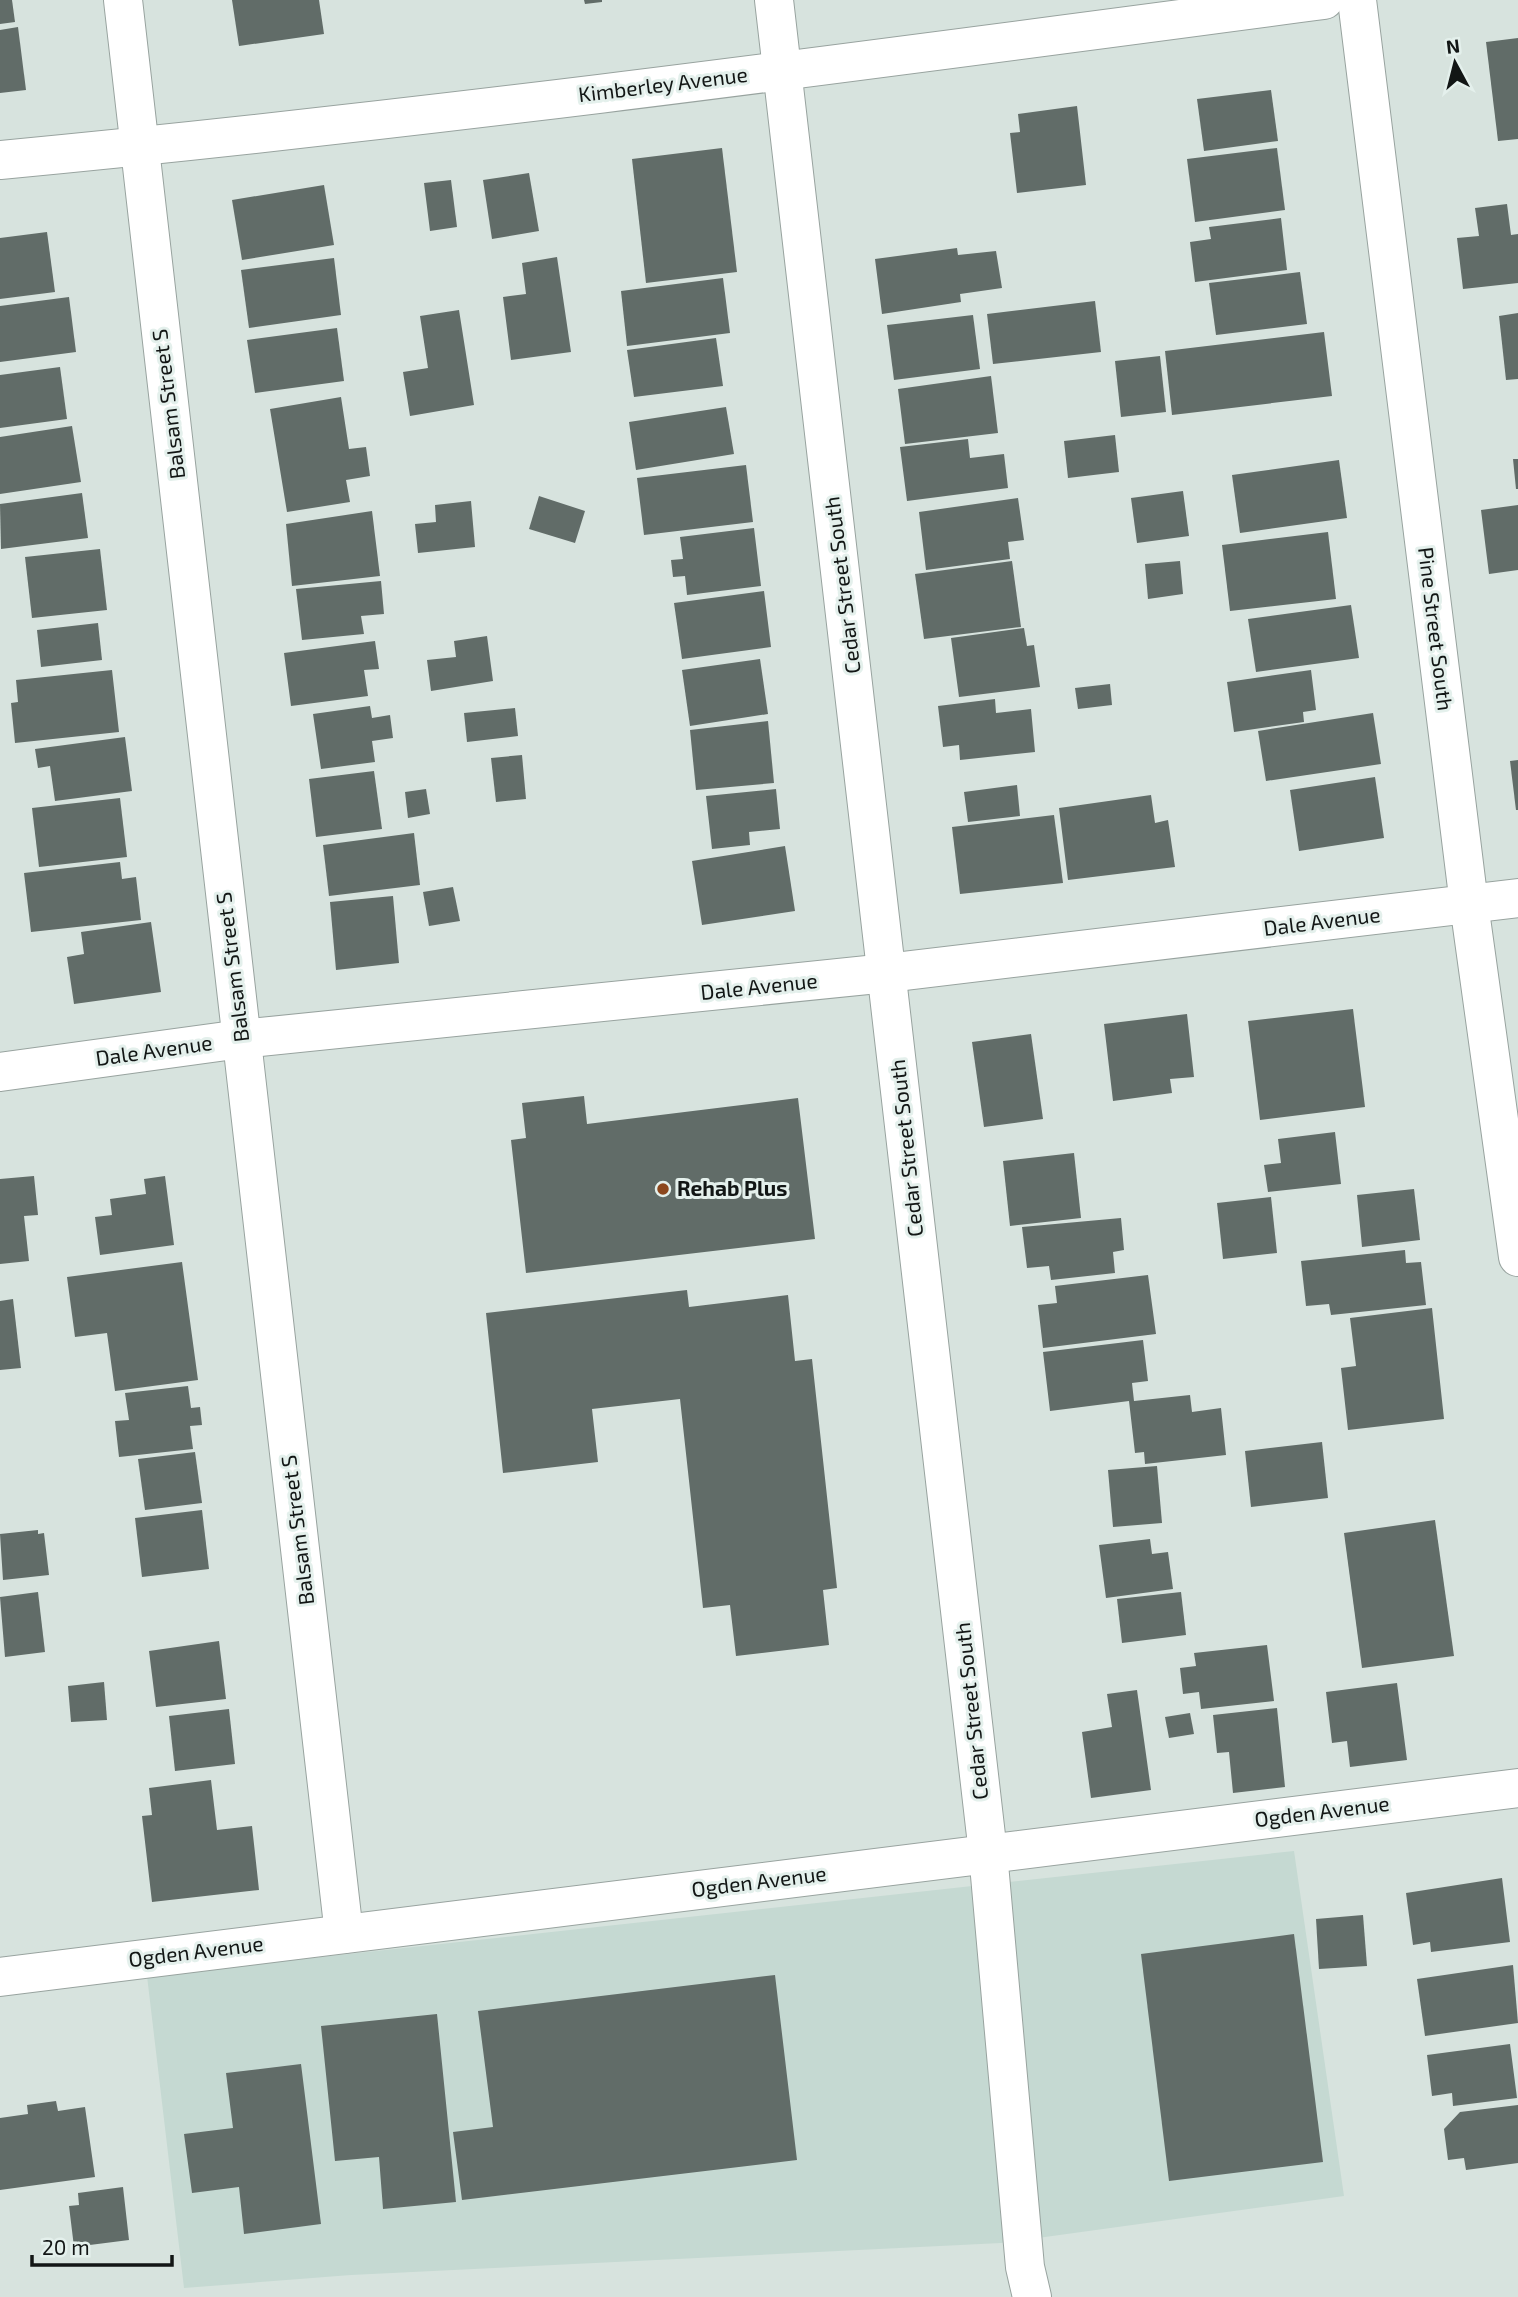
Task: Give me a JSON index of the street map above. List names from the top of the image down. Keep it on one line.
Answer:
{"streets":{"street":["Kimberley Avenue","Balsam Street S","Cedar Street South","Pine Street South","Dale Avenue","Ogden Avenue"]},"crossings":[["Kimberley Avenue","Balsam Street S"],["Kimberley Avenue","Cedar Street South"],["Balsam Street S","Dale Avenue"],["Balsam Street S","Ogden Avenue"],["Cedar Street South","Dale Avenue"],["Cedar Street South","Ogden Avenue"],["Pine Street South","Dale Avenue"]],"places":["Rehab Plus"],"scale_bar":"20 m","north":"top"}
